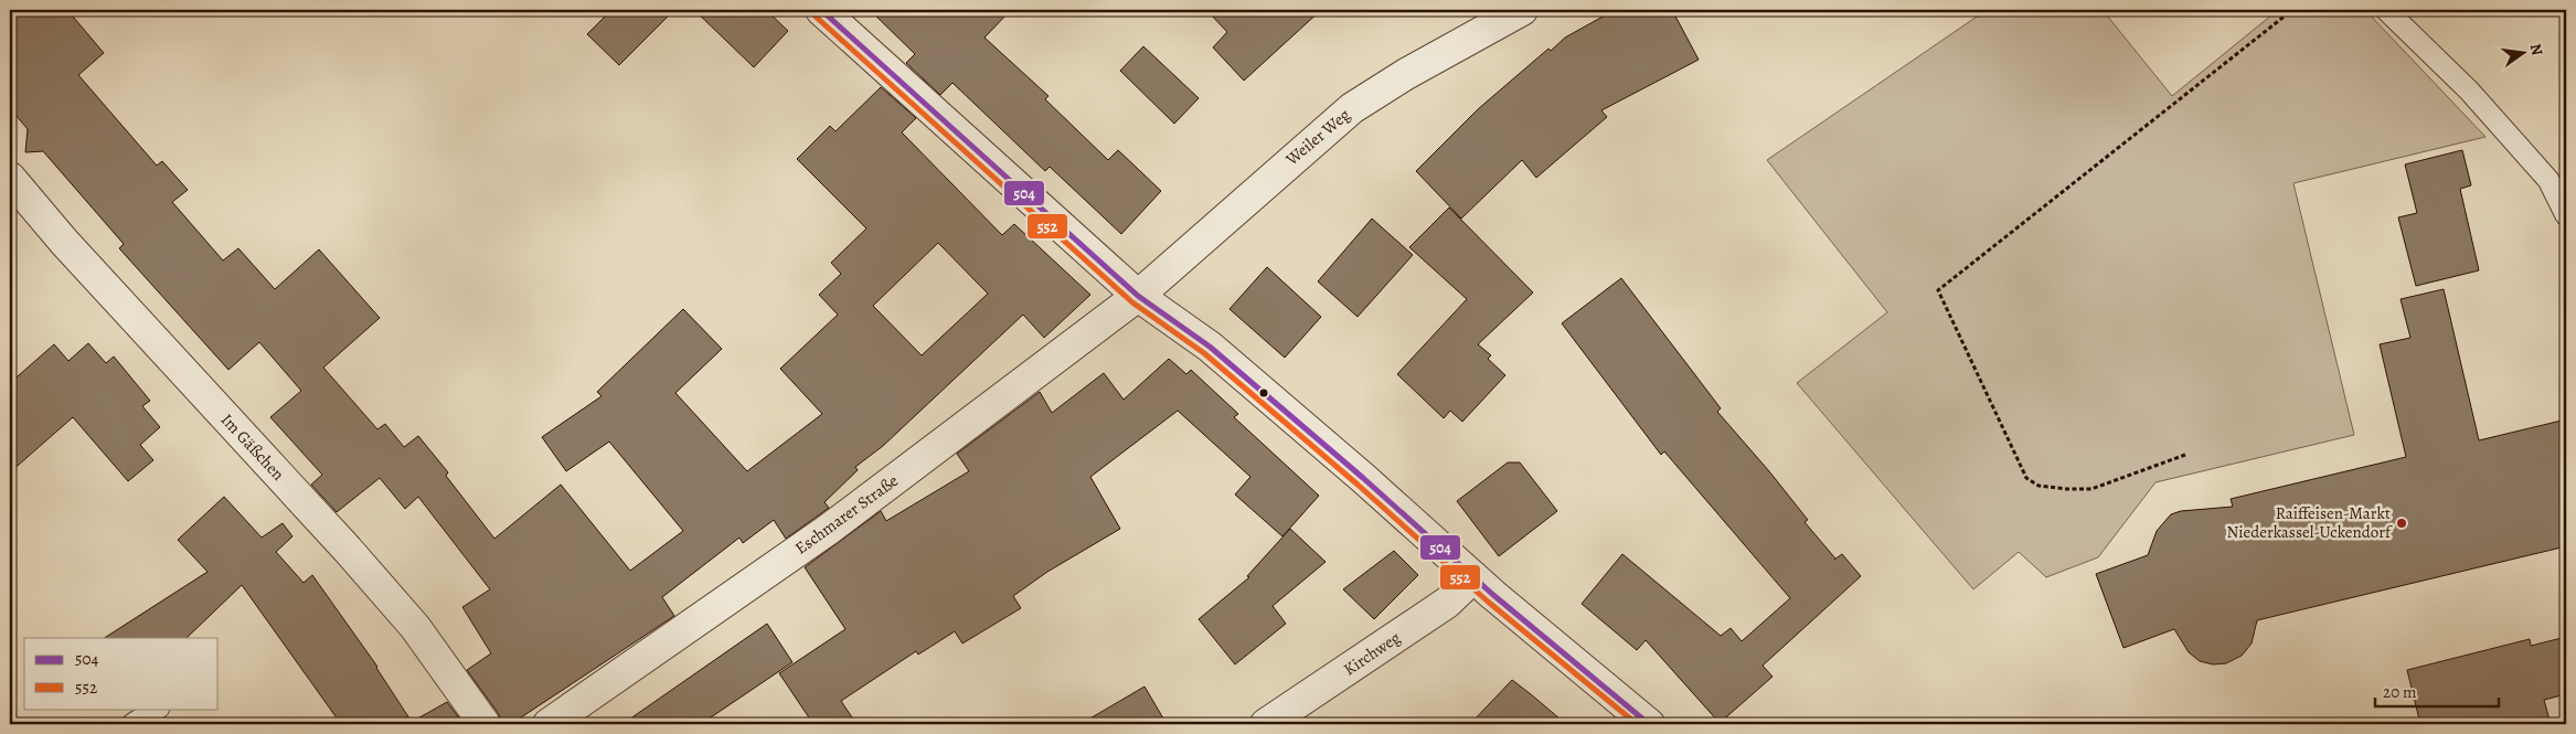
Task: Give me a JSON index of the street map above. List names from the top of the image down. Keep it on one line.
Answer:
{"streets":{"street":["Weiler Weg","Im Gäßchen","Eschmarer Straße","Kirchweg"]},"crossings":[["Weiler Weg","Eschmarer Straße"]],"places":["Raiffeisen-Markt Niederkassel-Uckendorf"],"lines":["transit line 504","transit line 552"],"legend":["504","552"],"scale_bar":"20 m","north":"right"}
